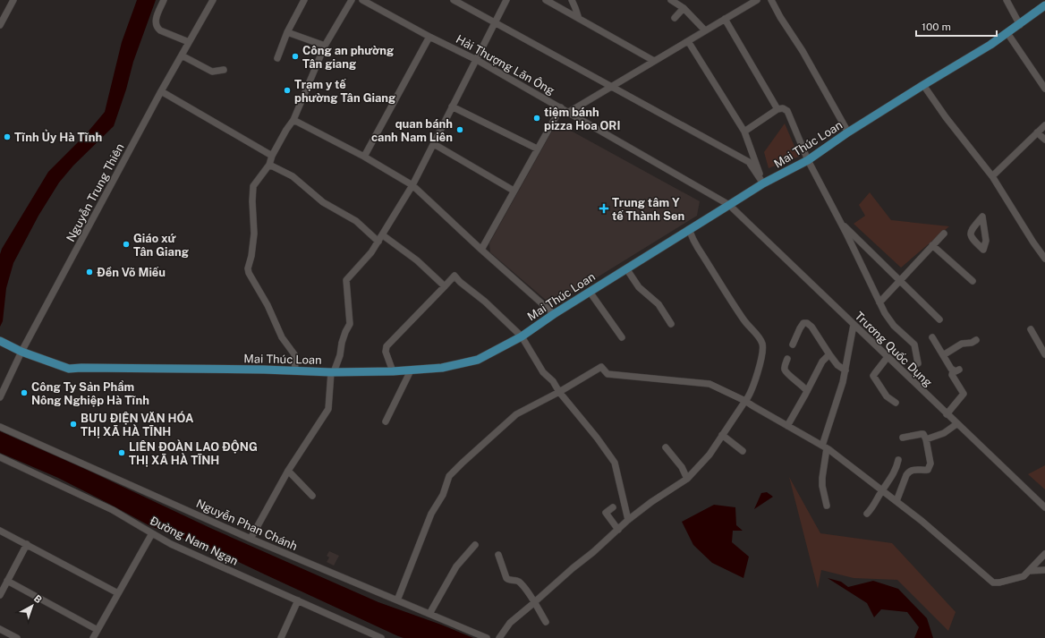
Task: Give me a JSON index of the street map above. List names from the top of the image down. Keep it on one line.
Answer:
{"streets":{"main road":["Mai Thúc Loan"],"street":["Hải Thượng Lãn Ông","Nguyễn Trung Thiên","Trương Quốc Dụng","Nguyễn Phan Chánh","Đường Nam Ngạn"]},"crossings":[["Hải Thượng Lãn Ông","Mai Thúc Loan"],["Hải Thượng Lãn Ông","Trương Quốc Dụng"],["Mai Thúc Loan","Nguyễn Trung Thiên"],["Mai Thúc Loan","Trương Quốc Dụng"]],"places":{"other":["Công an phường Tân giang","Trạm y tế phường Tân Giang","tiệm bánh pizza Hoa ORI","quan bánh canh Nam Liên","Tĩnh Ủy Hà Tĩnh","Giáo xứ Tân Giang","Đền Võ Miếu","Công Ty Sản Phẩm Nông Nghiệp Hà Tĩnh","BƯU ĐIỆN VĂN HÓA THỊ XÃ HÀ TĨNH","LIÊN ĐOÀN LAO ĐỘNG THỊ XÃ HÀ TĨNH"],"health":["Trung tâm Y tế Thành Sen"]},"scale_bar":"100 m","north":"top right"}
